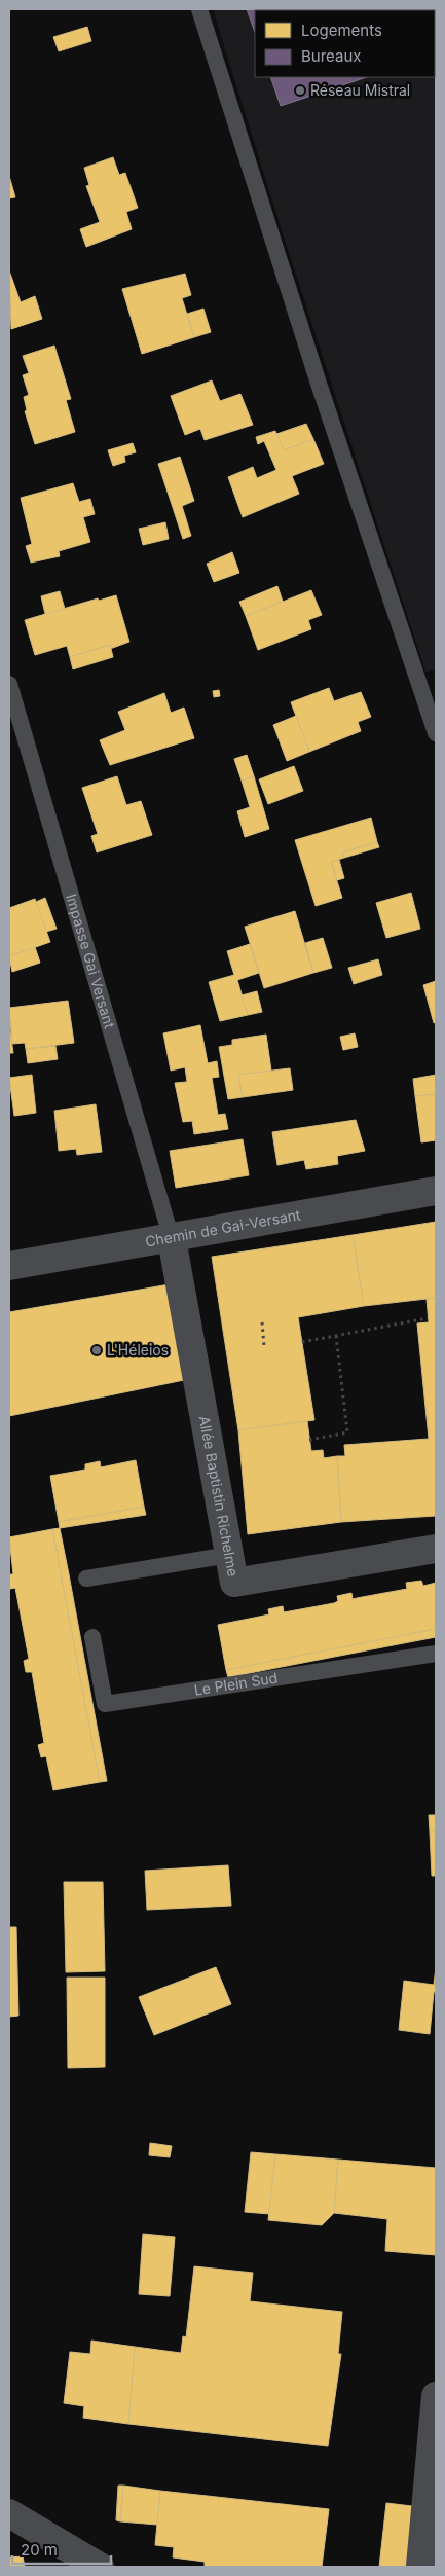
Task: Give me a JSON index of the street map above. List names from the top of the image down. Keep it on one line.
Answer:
{"streets":{"street":["Chemin de Gai-Versant","Allée Baptistin Richelme"],"lane":["Impasse Gai Versant","Le Plein Sud"]},"crossings":[["Impasse Gai Versant","Chemin de Gai-Versant"],["Impasse Gai Versant","Allée Baptistin Richelme"],["Chemin de Gai-Versant","Allée Baptistin Richelme"]],"places":["Réseau Mistral","L'Héleios"],"legend":["Logements","Bureaux"],"scale_bar":"20 m"}
